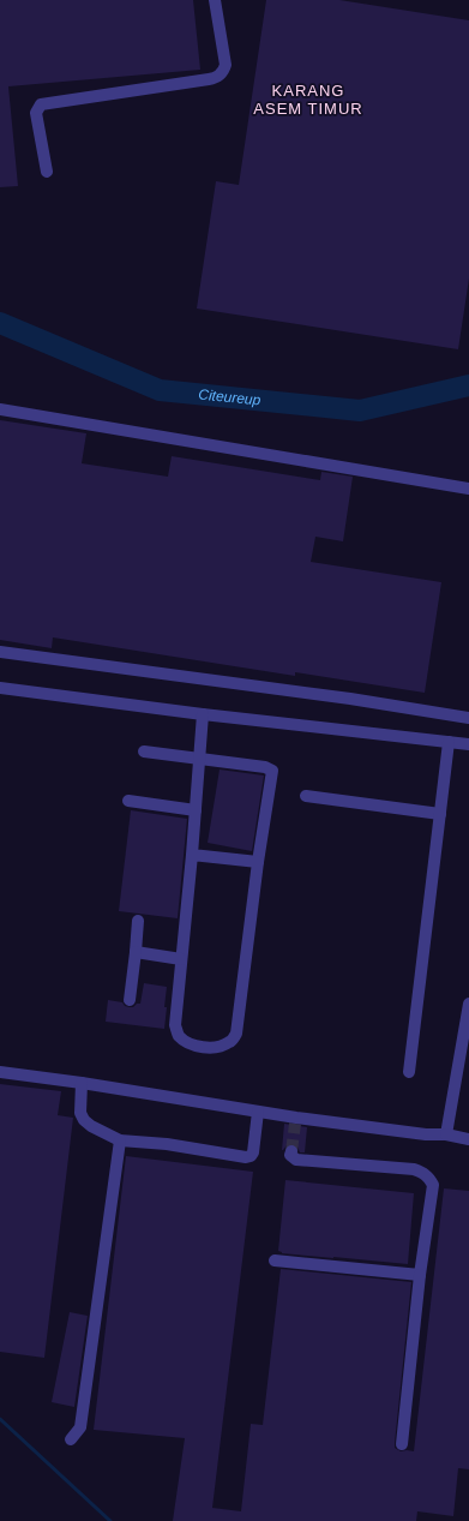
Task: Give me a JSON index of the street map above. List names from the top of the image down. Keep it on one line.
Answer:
{"districts":["KARANG ASEM TIMUR"],"water":["Citeureup"]}
